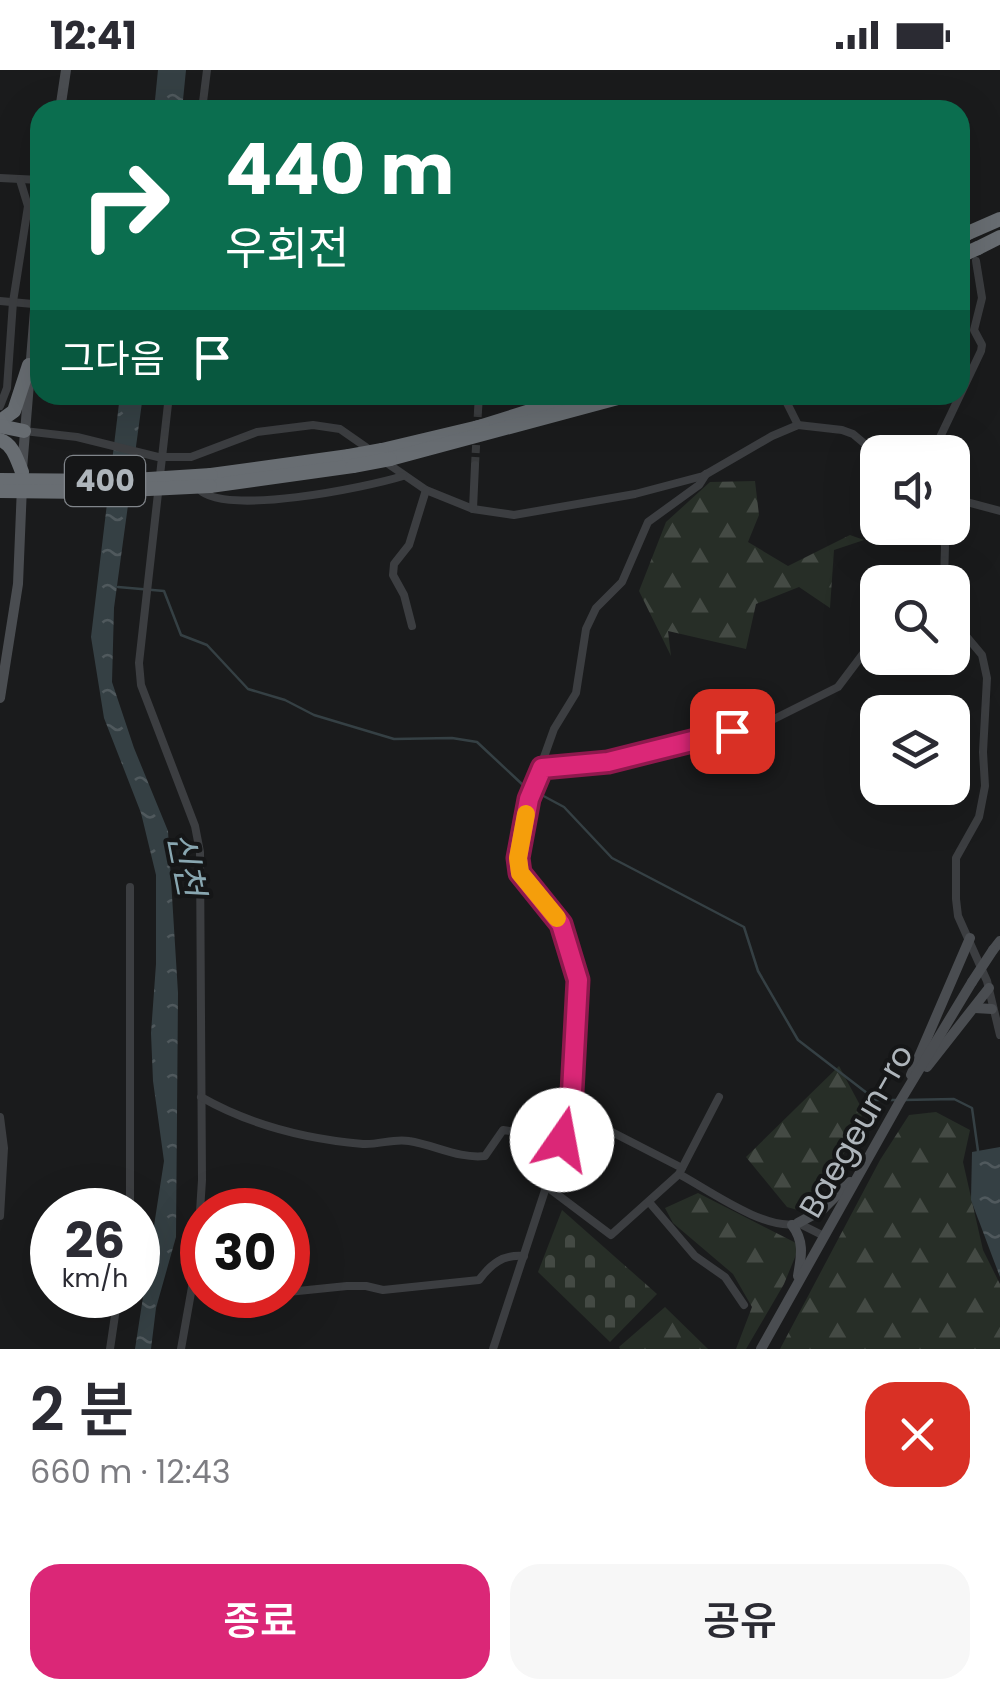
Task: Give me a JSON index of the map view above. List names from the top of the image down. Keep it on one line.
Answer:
{"streets":{"highway":["400"],"main road":["Baegeun-ro"]},"water":["신천"],"page":{"status":"12:41","turn":["440 m","우회전"],"then":"그다음","speed":"26 km/h","limit":"30","heading":["2 분","660 m · 12:43"],"buttons":["종료","공유"]}}
